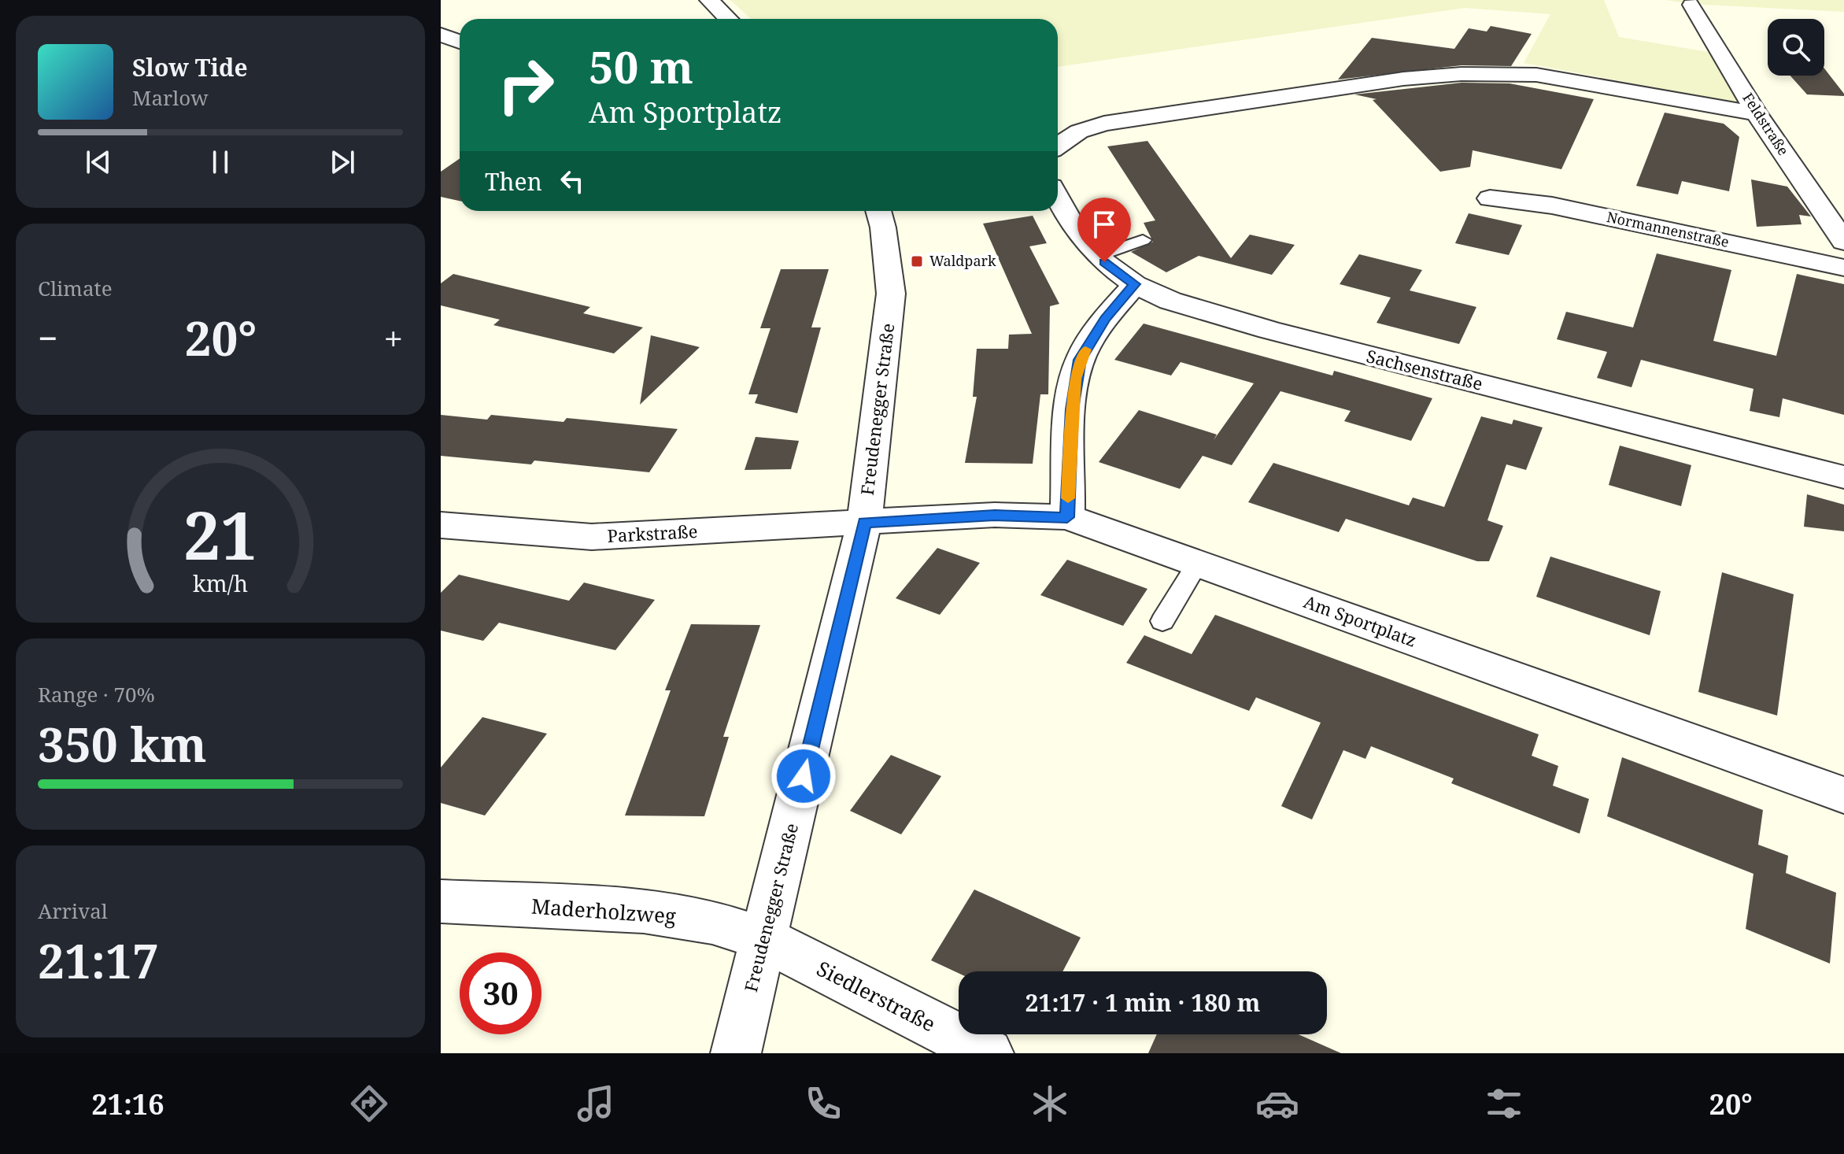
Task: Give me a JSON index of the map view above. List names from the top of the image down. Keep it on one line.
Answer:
{"streets":{"street":["Feldstraße","Normannenstraße","Sachsenstraße","Freudenegger Straße","Parkstraße","Am Sportplatz","Maderholzweg","Siedlerstraße"]},"crossings":[["Freudenegger Straße","Parkstraße"],["Freudenegger Straße","Am Sportplatz"],["Freudenegger Straße","Maderholzweg"],["Freudenegger Straße","Siedlerstraße"],["Parkstraße","Am Sportplatz"],["Maderholzweg","Siedlerstraße"]],"places":{"transit":["Waldpark"]},"page":{"turn":["50 m","Am Sportplatz"],"song":["Slow Tide","Marlow"],"then":"Then","tile":["Climate",["Range · 70%","350 km"],["Arrival","21:17"]],"heat":["−","20°","+"],"limit":"30","trip":"21:17 · 1 min · 180 m","tabs":["21:16","20°"],"gauge":["21","km/h"]}}
